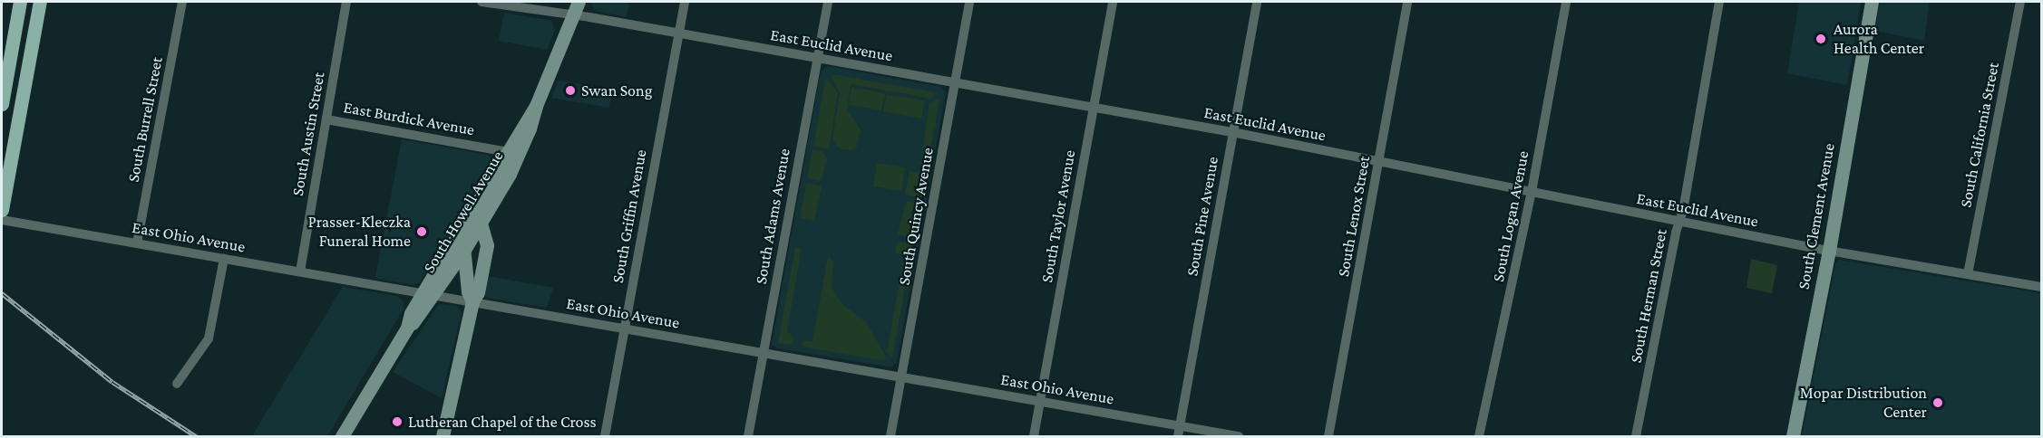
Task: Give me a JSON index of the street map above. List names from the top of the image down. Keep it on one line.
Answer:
{"streets":{"street":["East Euclid Avenue","East Burdick Avenue","South Burrell Street","South Austin Street","South California Street","South Howell Avenue","South Griffin Avenue","South Adams Avenue","South Quincy Avenue","South Taylor Avenue","South Pine Avenue","South Lenox Street","South Logan Avenue","South Clement Avenue","East Ohio Avenue","South Herman Street"]},"crossings":[["East Euclid Avenue","South California Street"],["East Euclid Avenue","South Howell Avenue"],["East Euclid Avenue","South Griffin Avenue"],["East Euclid Avenue","South Adams Avenue"],["East Euclid Avenue","South Quincy Avenue"],["East Euclid Avenue","South Taylor Avenue"],["East Euclid Avenue","South Pine Avenue"],["East Euclid Avenue","South Lenox Street"],["East Euclid Avenue","South Logan Avenue"],["East Euclid Avenue","South Clement Avenue"],["East Euclid Avenue","South Herman Street"],["East Burdick Avenue","South Austin Street"],["East Burdick Avenue","South Howell Avenue"],["South Burrell Street","East Ohio Avenue"],["South Austin Street","East Ohio Avenue"],["South Howell Avenue","East Ohio Avenue"],["South Griffin Avenue","East Ohio Avenue"],["South Adams Avenue","East Ohio Avenue"],["South Quincy Avenue","East Ohio Avenue"],["South Taylor Avenue","East Ohio Avenue"],["South Pine Avenue","East Ohio Avenue"]],"places":["Aurora Health Center","Swan Song","Prasser-Kleczka Funeral Home","Mopar Distribution Center","Lutheran Chapel of the Cross"]}
